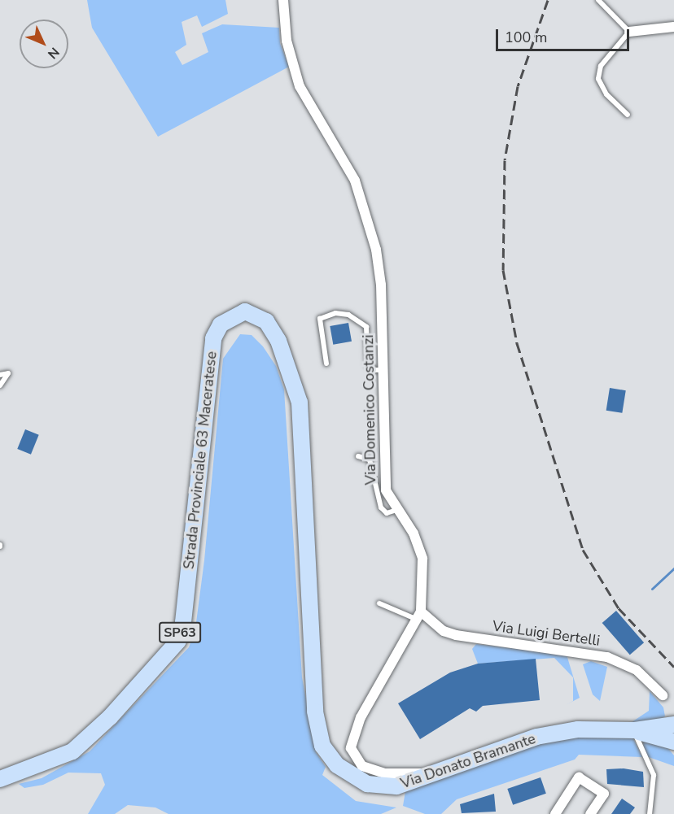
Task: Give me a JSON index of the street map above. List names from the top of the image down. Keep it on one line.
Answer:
{"streets":{"main road":["Strada Provinciale 63 Maceratese","SP63","Via Donato Bramante"],"street":["Via Domenico Costanzi","Via Luigi Bertelli"]},"crossings":[["Via Domenico Costanzi","Via Luigi Bertelli"],["Strada Provinciale 63 Maceratese","Via Donato Bramante"]],"scale_bar":"100 m","north":"bottom right"}
